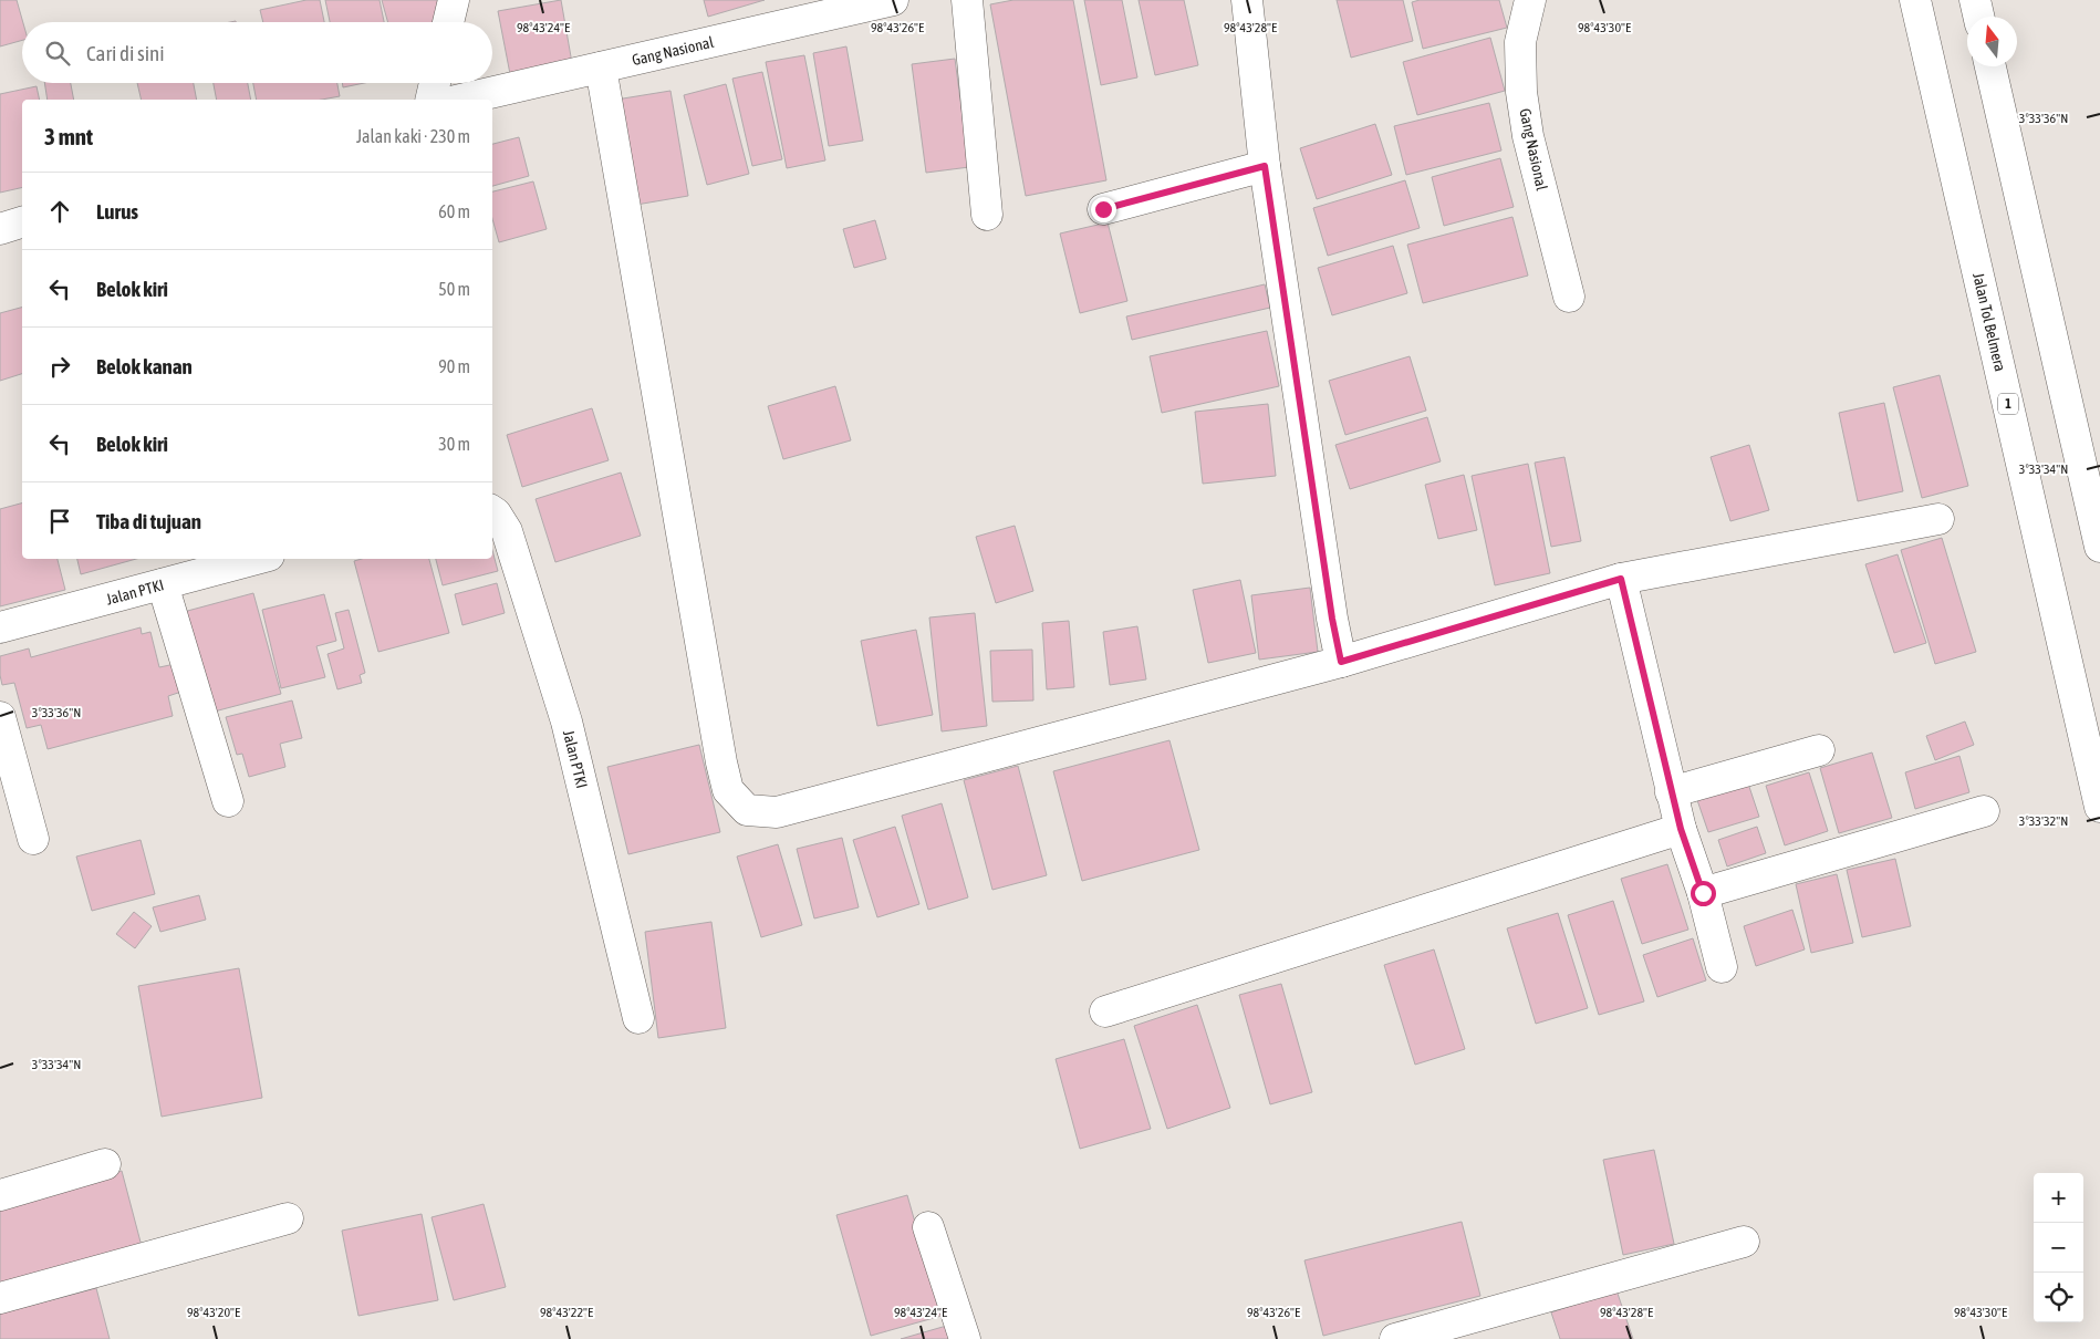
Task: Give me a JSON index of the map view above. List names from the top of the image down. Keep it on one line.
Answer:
{"streets":{"main road":["Gang Nasional","Jalan Tol Belmera","1","Jalan PTKI"]},"north":"top","page":{"search":"Cari di sini","heading":["3 mnt","Jalan kaki · 230 m"],"list":[["Lurus","60 m"],["Belok kiri","50 m"],["Belok kanan","90 m"],["Belok kiri","30 m"],"Tiba di tujuan"],"map_buttons":["+","−"]},"coordinates":["98°43'24\"E","98°43'26\"E","98°43'28\"E","98°43'30\"E","3°33'36\"N","3°33'34\"N","3°33'32\"N","98°43'20\"E","98°43'22\"E"]}
